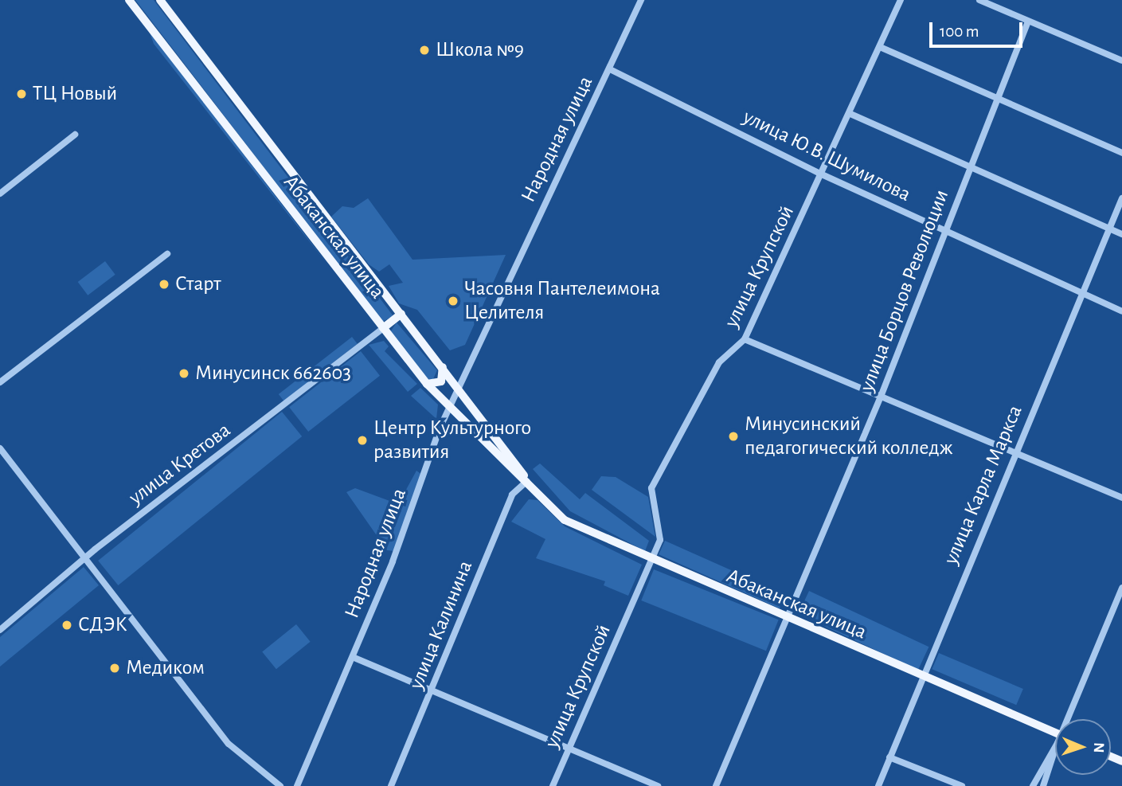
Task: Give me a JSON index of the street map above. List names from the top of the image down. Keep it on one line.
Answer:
{"streets":{"main road":["Абаканская улица"],"street":["Народная улица","улица Ю.В. Шумилова","улица Крупской","улица Борцов Революции","улица Кретова","улица Карла Маркса","улица Калинина"]},"crossings":[["Народная улица","улица Ю.В. Шумилова"],["Народная улица","Абаканская улица"],["улица Ю.В. Шумилова","улица Крупской"],["улица Ю.В. Шумилова","улица Борцов Революции"],["улица Ю.В. Шумилова","улица Карла Маркса"],["Абаканская улица","улица Крупской"],["Абаканская улица","улица Борцов Революции"],["Абаканская улица","улица Кретова"],["Абаканская улица","улица Карла Маркса"],["Абаканская улица","улица Калинина"]],"places":["Школа №9","ТЦ Новый","Старт","Часовня Пантелеимона Целителя","Минусинск 662603","Минусинский педагогический колледж","Центр Культурного развития","СДЭК","Медиком"],"scale_bar":"100 m","north":"right"}
